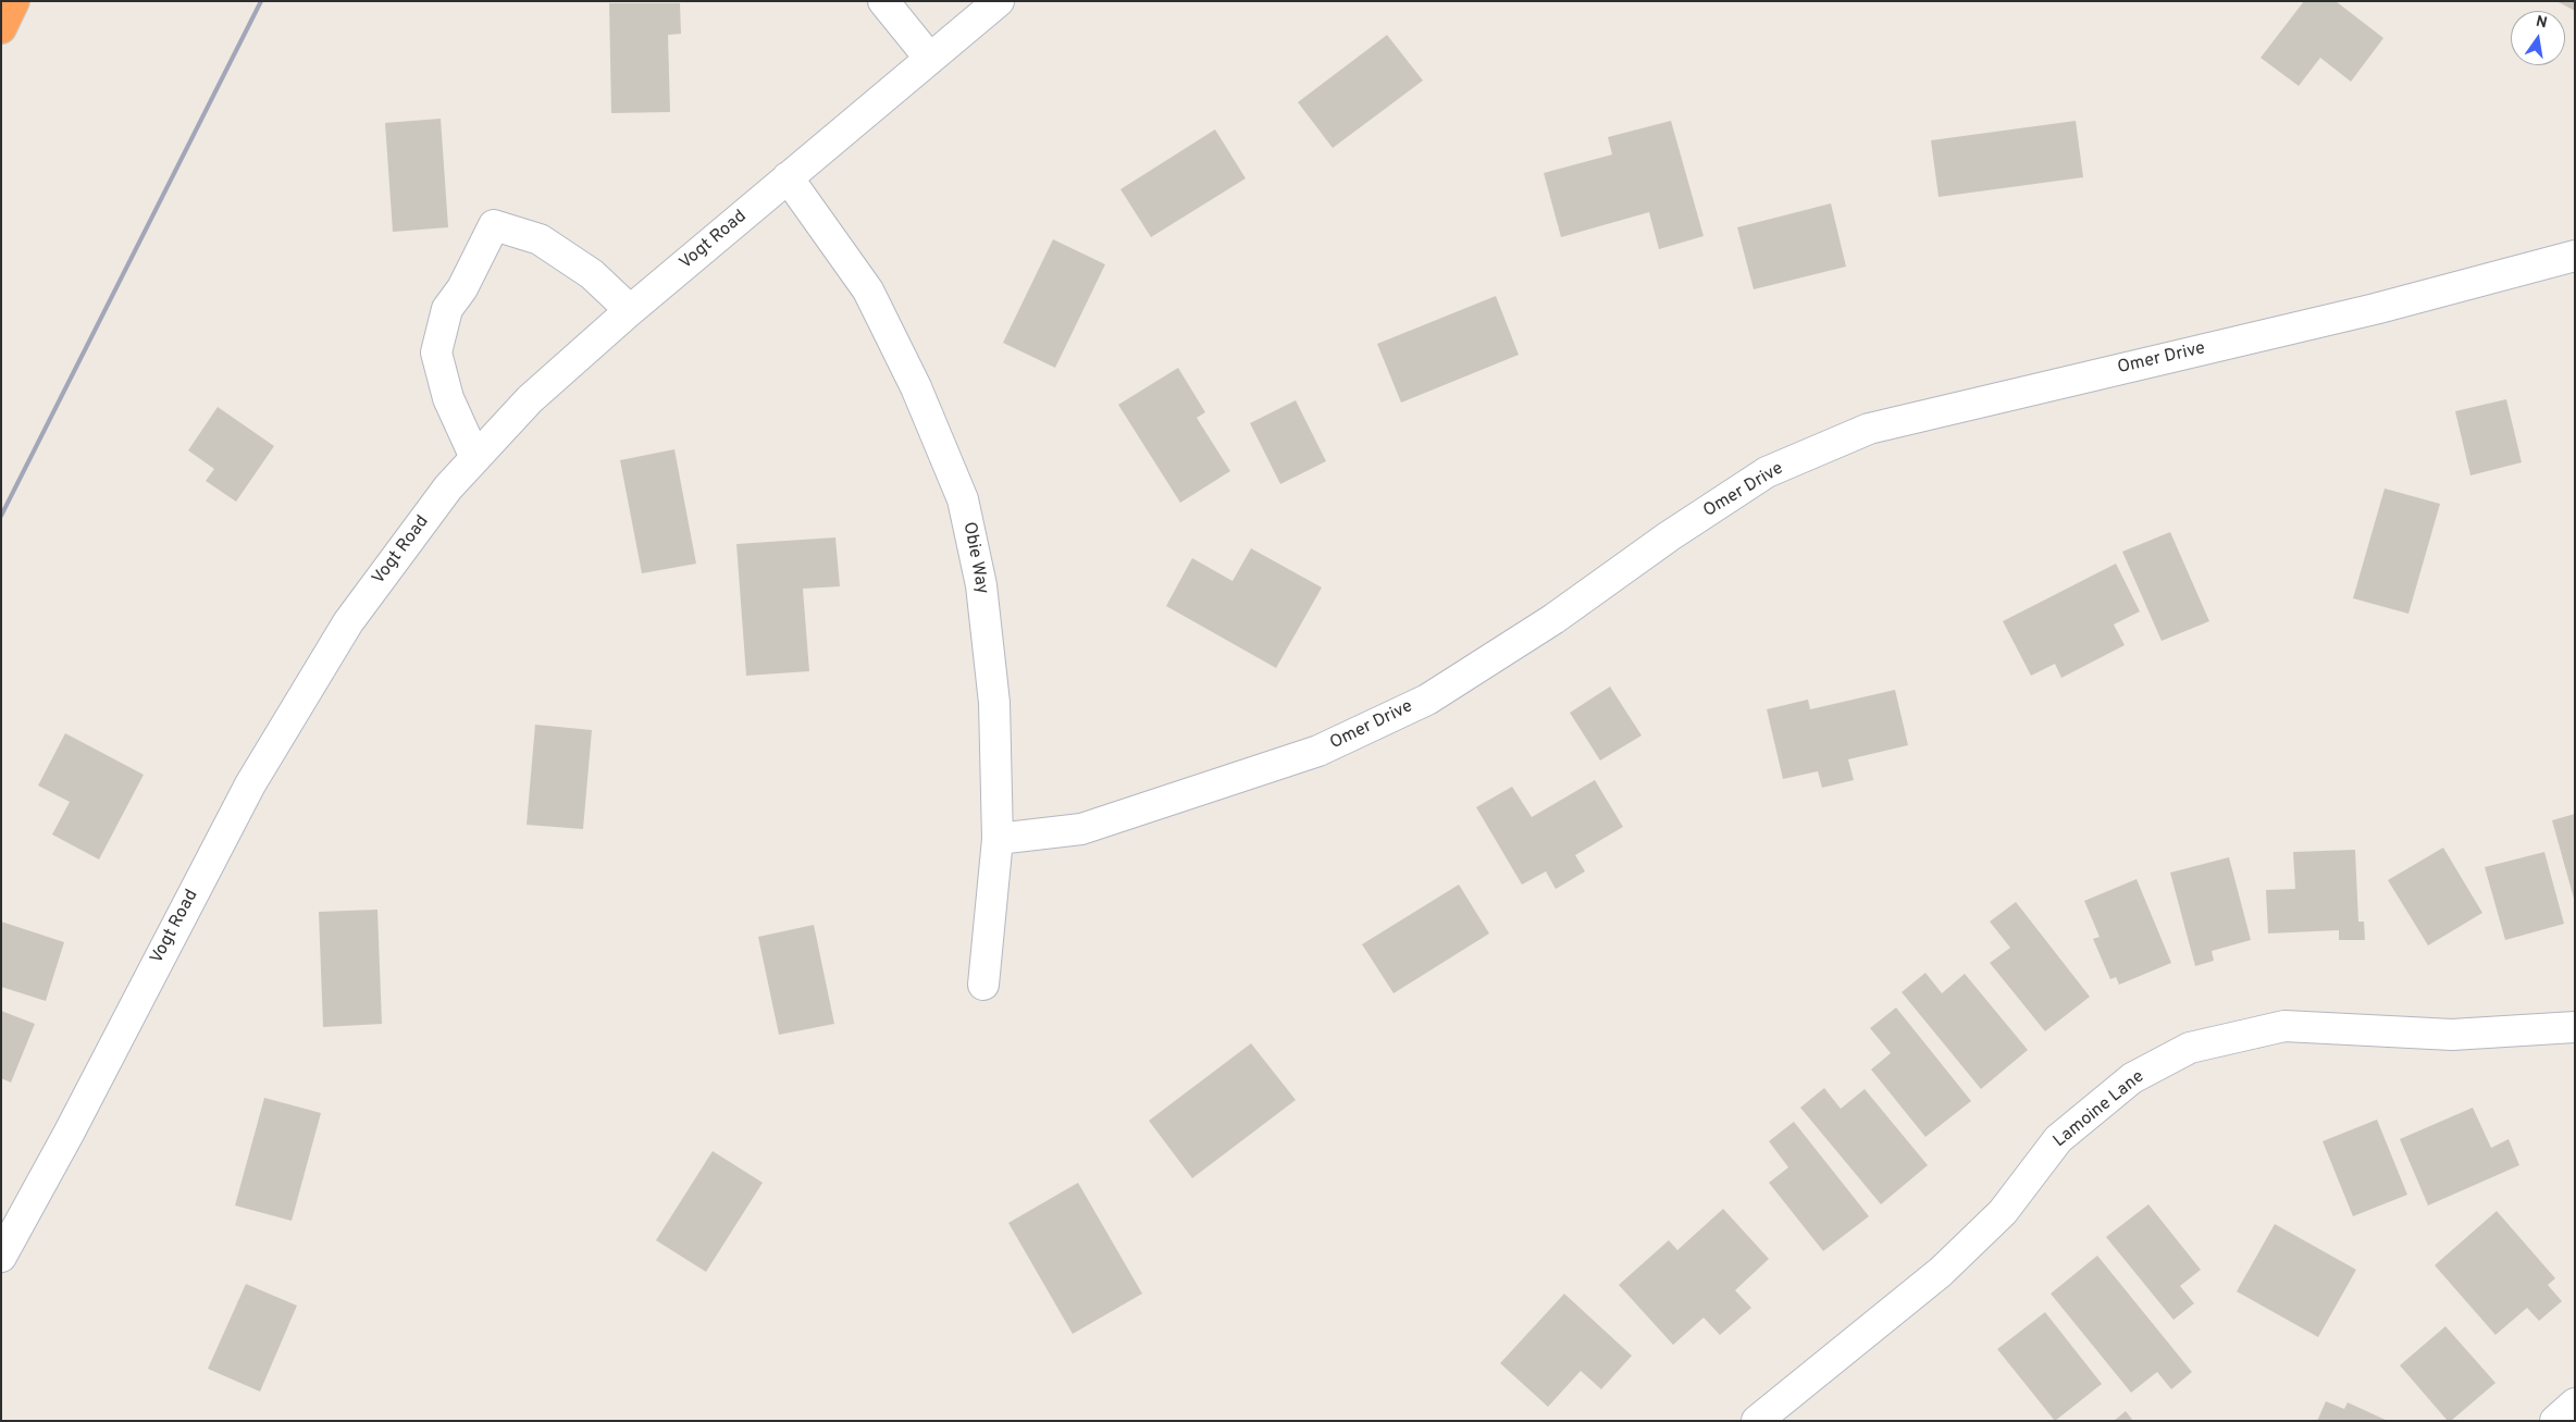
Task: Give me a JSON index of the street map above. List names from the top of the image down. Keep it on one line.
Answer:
{"streets":{"street":["Vogt Road","Omer Drive","Obie Way","Lamoine Lane"]},"crossings":[["Vogt Road","Obie Way"],["Omer Drive","Obie Way"]],"north":"top"}
